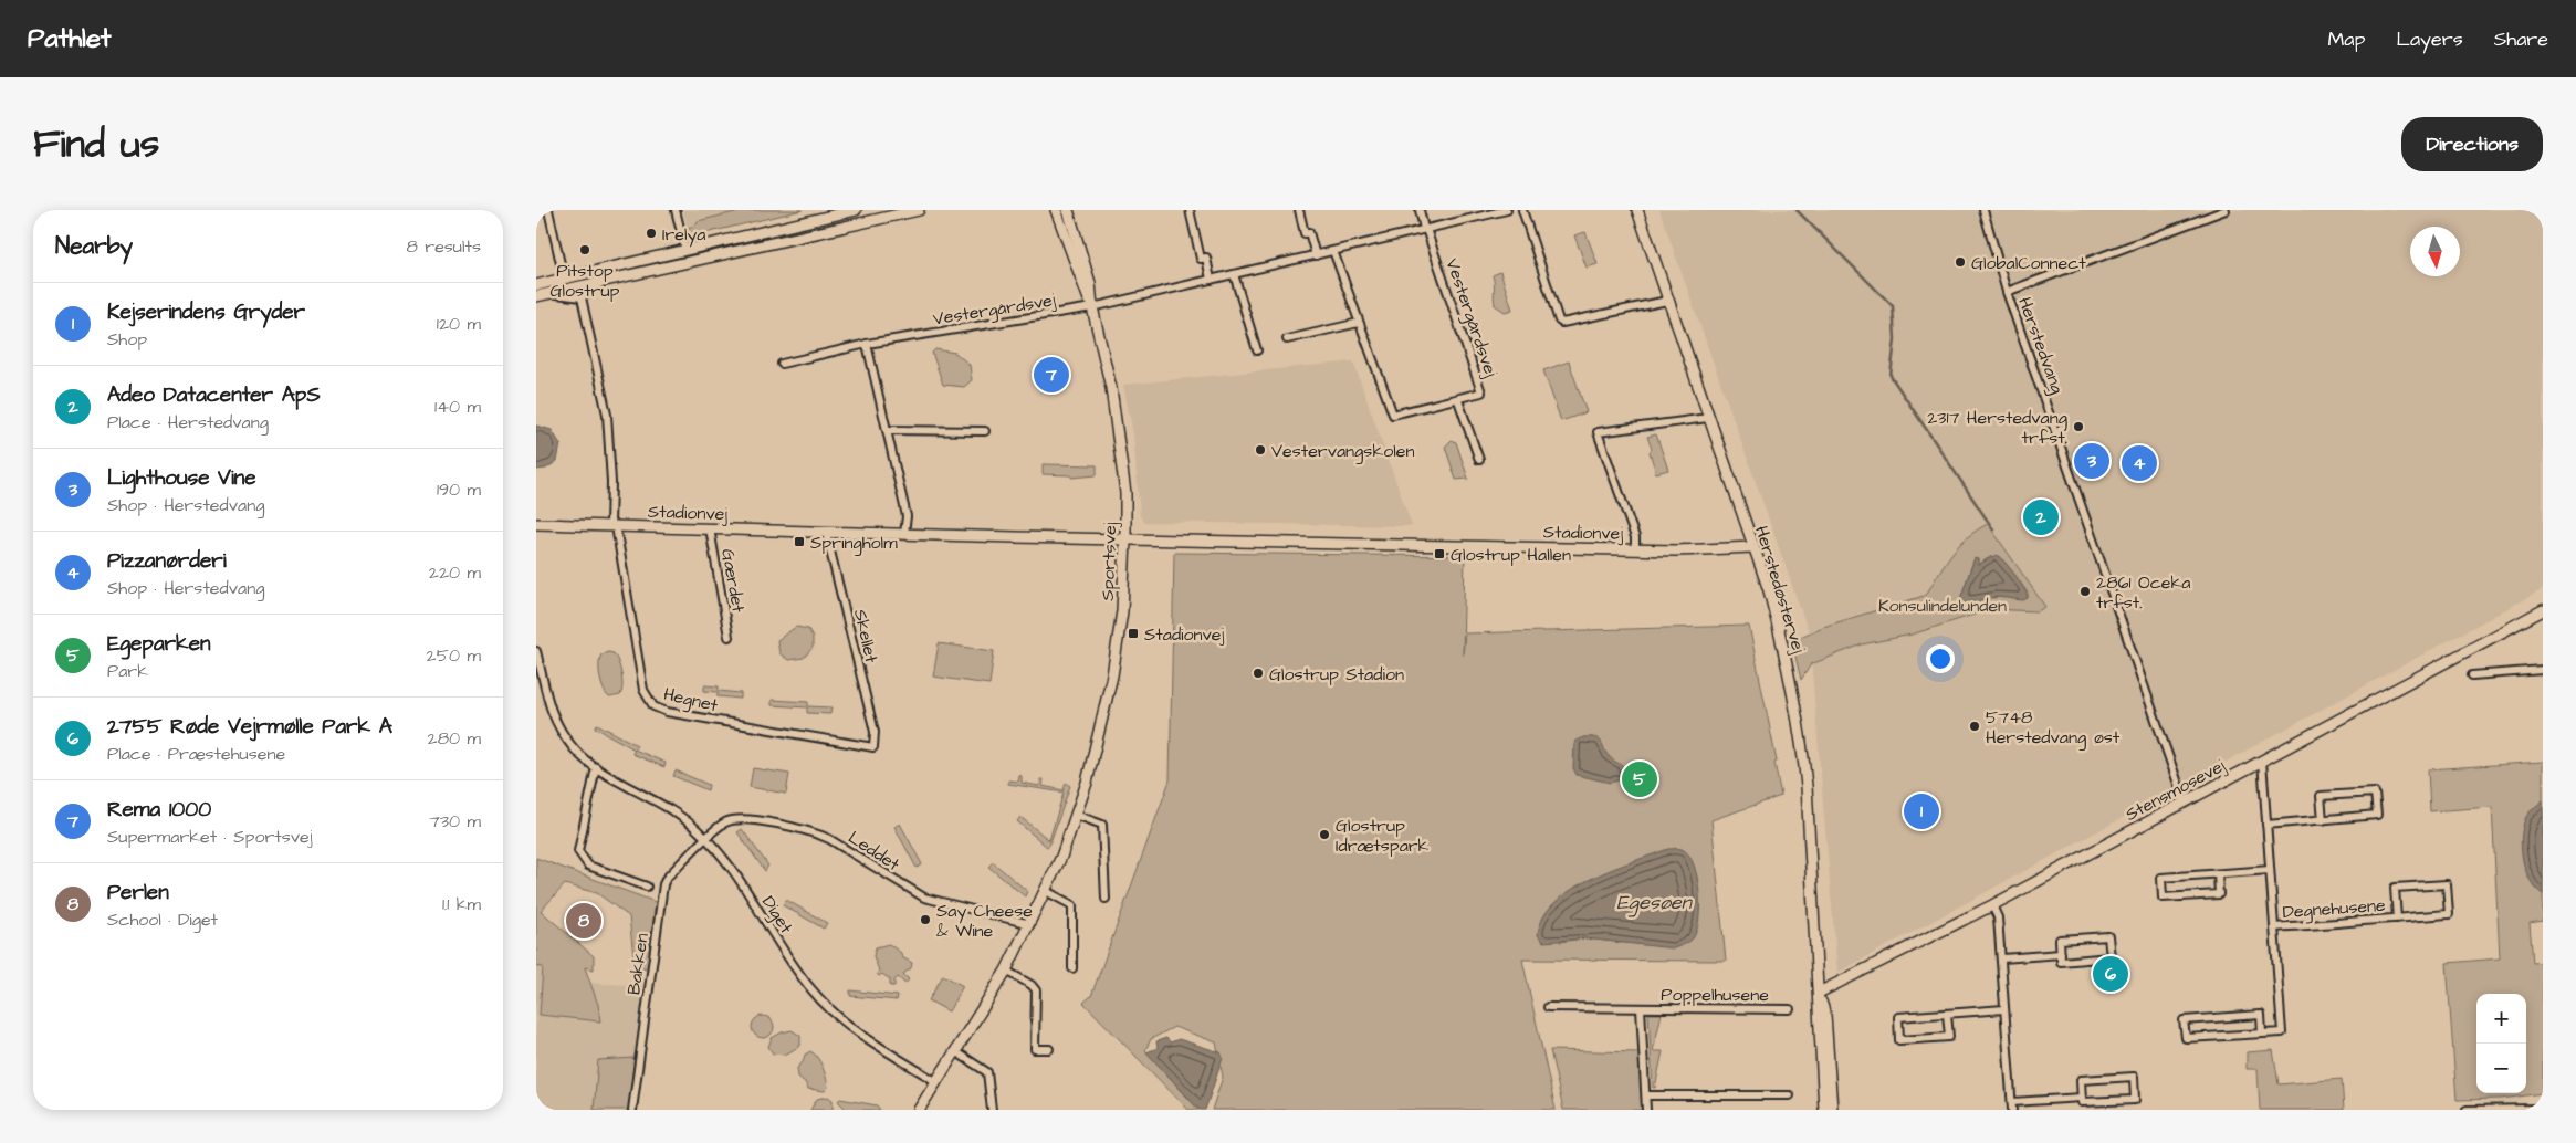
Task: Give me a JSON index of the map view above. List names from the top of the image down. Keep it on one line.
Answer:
{"streets":{"street":["Vestergårdsvej","Herstedvang","Stadionvej","Sportsvej","Gærdet","Herstedøstervej","Skellet","Hegnet","Stensmosevej","Leddet","Degnehusene","Diget","Bakken","Poppelhusene"]},"crossings":[["Vestergårdsvej","Sportsvej"],["Herstedvang","Stensmosevej"],["Stadionvej","Sportsvej"],["Stadionvej","Gærdet"],["Stadionvej","Herstedøstervej"],["Stadionvej","Skellet"],["Stadionvej","Hegnet"],["Sportsvej","Leddet"],["Sportsvej","Diget"],["Herstedøstervej","Stensmosevej"],["Skellet","Hegnet"],["Stensmosevej","Degnehusene"],["Leddet","Diget"],["Leddet","Bakken"],["Diget","Bakken"]],"water":["Egesøen"],"parks":["Konsulindelunden"],"places":{"other":["Irelya","Pitstop Glostrup","GlobalConnect","2317 Herstedvang trfst.","Vestervangskolen","2861 Oceka trfst.","Glostrup Stadion","5748 Herstedvang øst","Glostrup Idrætspark","Say Cheese & Wine"],"transit":["Springholm","Glostrup Hallen","Stadionvej"]},"north":"bottom","page":{"header":"Pathlet","nav":["Map","Layers","Share"],"title":"Find us","buttons":"Directions","heading":["Nearby","8 results"],"list":[{"mark":"1","name":"Kejserindens Gryder","note":"Shop","value":"120 m"},{"mark":"2","name":"Adeo Datacenter ApS","note":"Place · Herstedvang","value":"140 m"},{"mark":"3","name":"Lighthouse Vine","note":"Shop · Herstedvang","value":"190 m"},{"mark":"4","name":"Pizzanørderi","note":"Shop · Herstedvang","value":"220 m"},{"mark":"5","name":"Egeparken","note":"Park","value":"250 m"},{"mark":"6","name":"2755 Røde Vejrmølle Park A","note":"Place · Præstehusene","value":"280 m"},{"mark":"7","name":"Rema 1000","note":"Supermarket · Sportsvej","value":"730 m"},{"mark":"8","name":"Perlen","note":"School · Diget","value":"1.1 km"}],"pins":["7","3","4","2","5","1","8","6"],"map_buttons":["+","−"]}}
